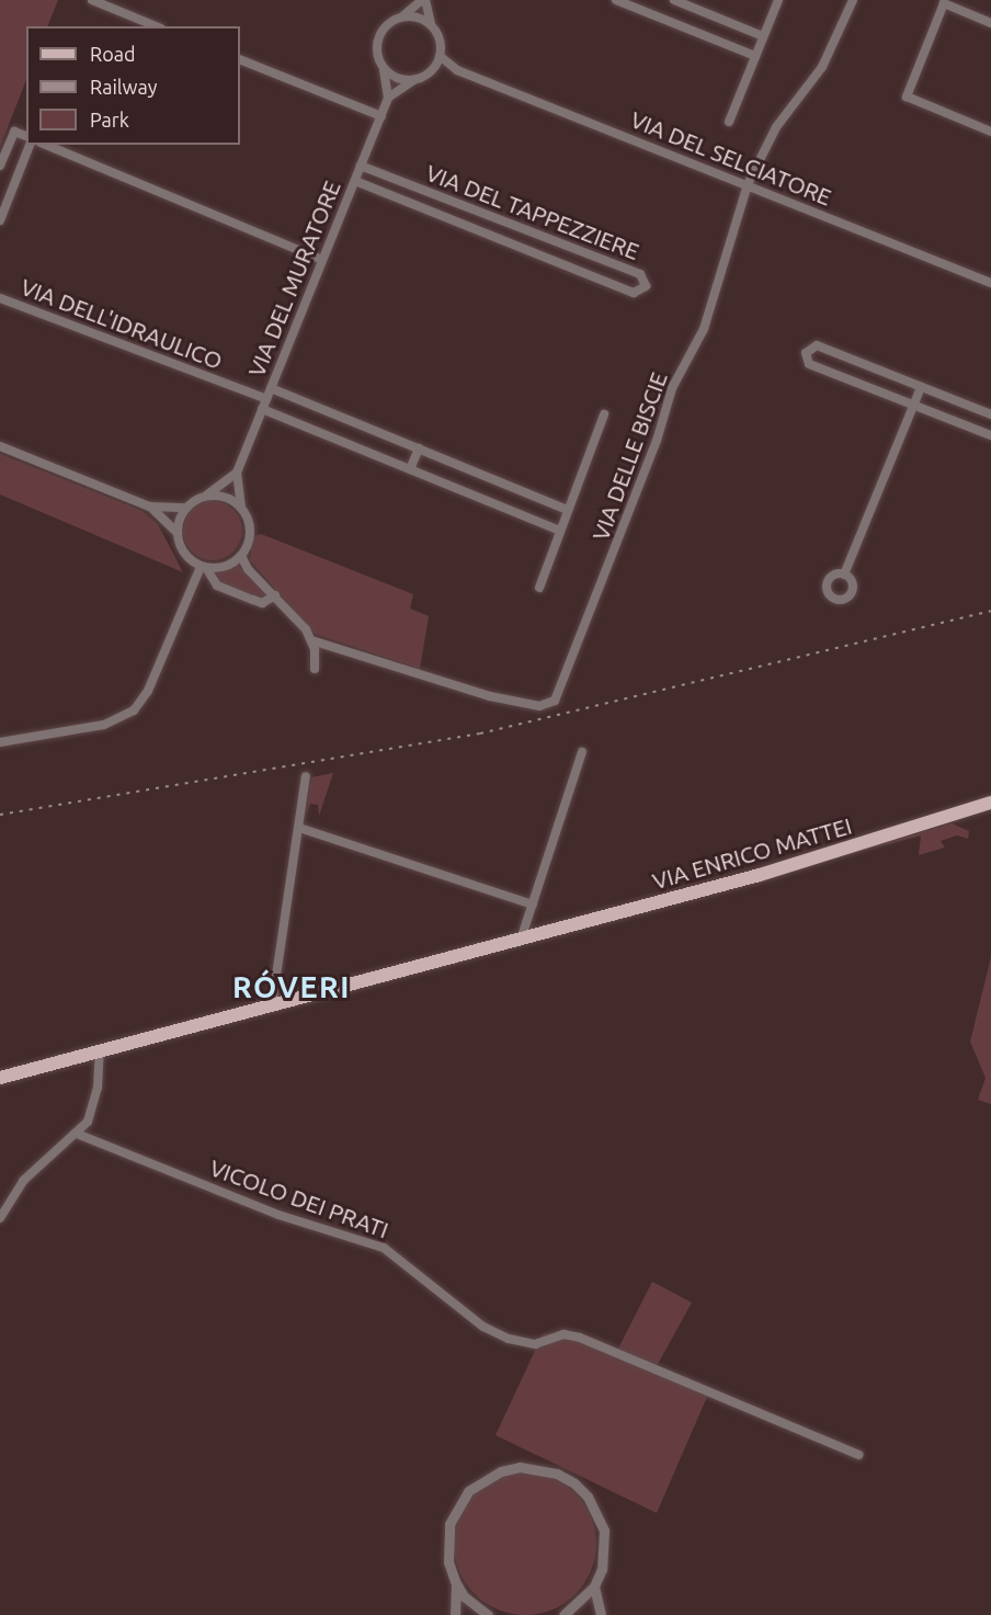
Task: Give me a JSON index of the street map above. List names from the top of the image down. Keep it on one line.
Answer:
{"streets":{"main road":["VIA ENRICO MATTEI"],"street":["VIA DEL SELCIATORE","VIA DEL TAPPEZZIERE","VIA DEL MURATORE","VIA DELL'IDRAULICO","VIA DELLE BISCIE","VICOLO DEI PRATI"]},"crossings":[["VIA DEL SELCIATORE","VIA DEL MURATORE"],["VIA DEL SELCIATORE","VIA DELLE BISCIE"],["VIA DEL TAPPEZZIERE","VIA DEL MURATORE"],["VIA DEL MURATORE","VIA DELL'IDRAULICO"]],"districts":["RÓVERI"],"legend":["Road","Railway","Park"]}
